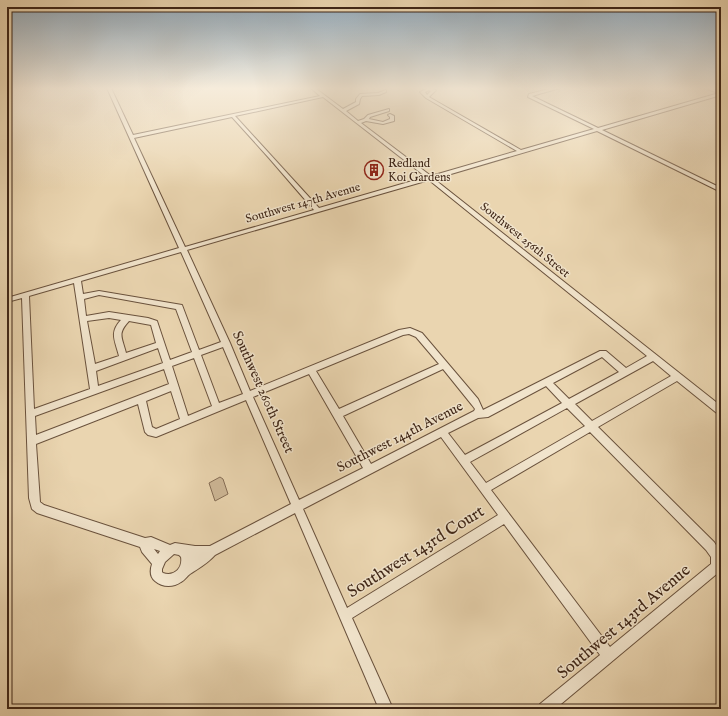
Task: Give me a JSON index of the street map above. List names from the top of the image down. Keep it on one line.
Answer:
{"streets":{"street":["Southwest 147th Avenue","Southwest 256th Street","Southwest 260th Street","Southwest 144th Avenue","Southwest 143rd Court","Southwest 143rd Avenue"]},"crossings":[["Southwest 147th Avenue","Southwest 256th Street"],["Southwest 147th Avenue","Southwest 260th Street"],["Southwest 260th Street","Southwest 144th Avenue"],["Southwest 260th Street","Southwest 143rd Court"]],"places":{"building":["Redland Koi Gardens"]}}
